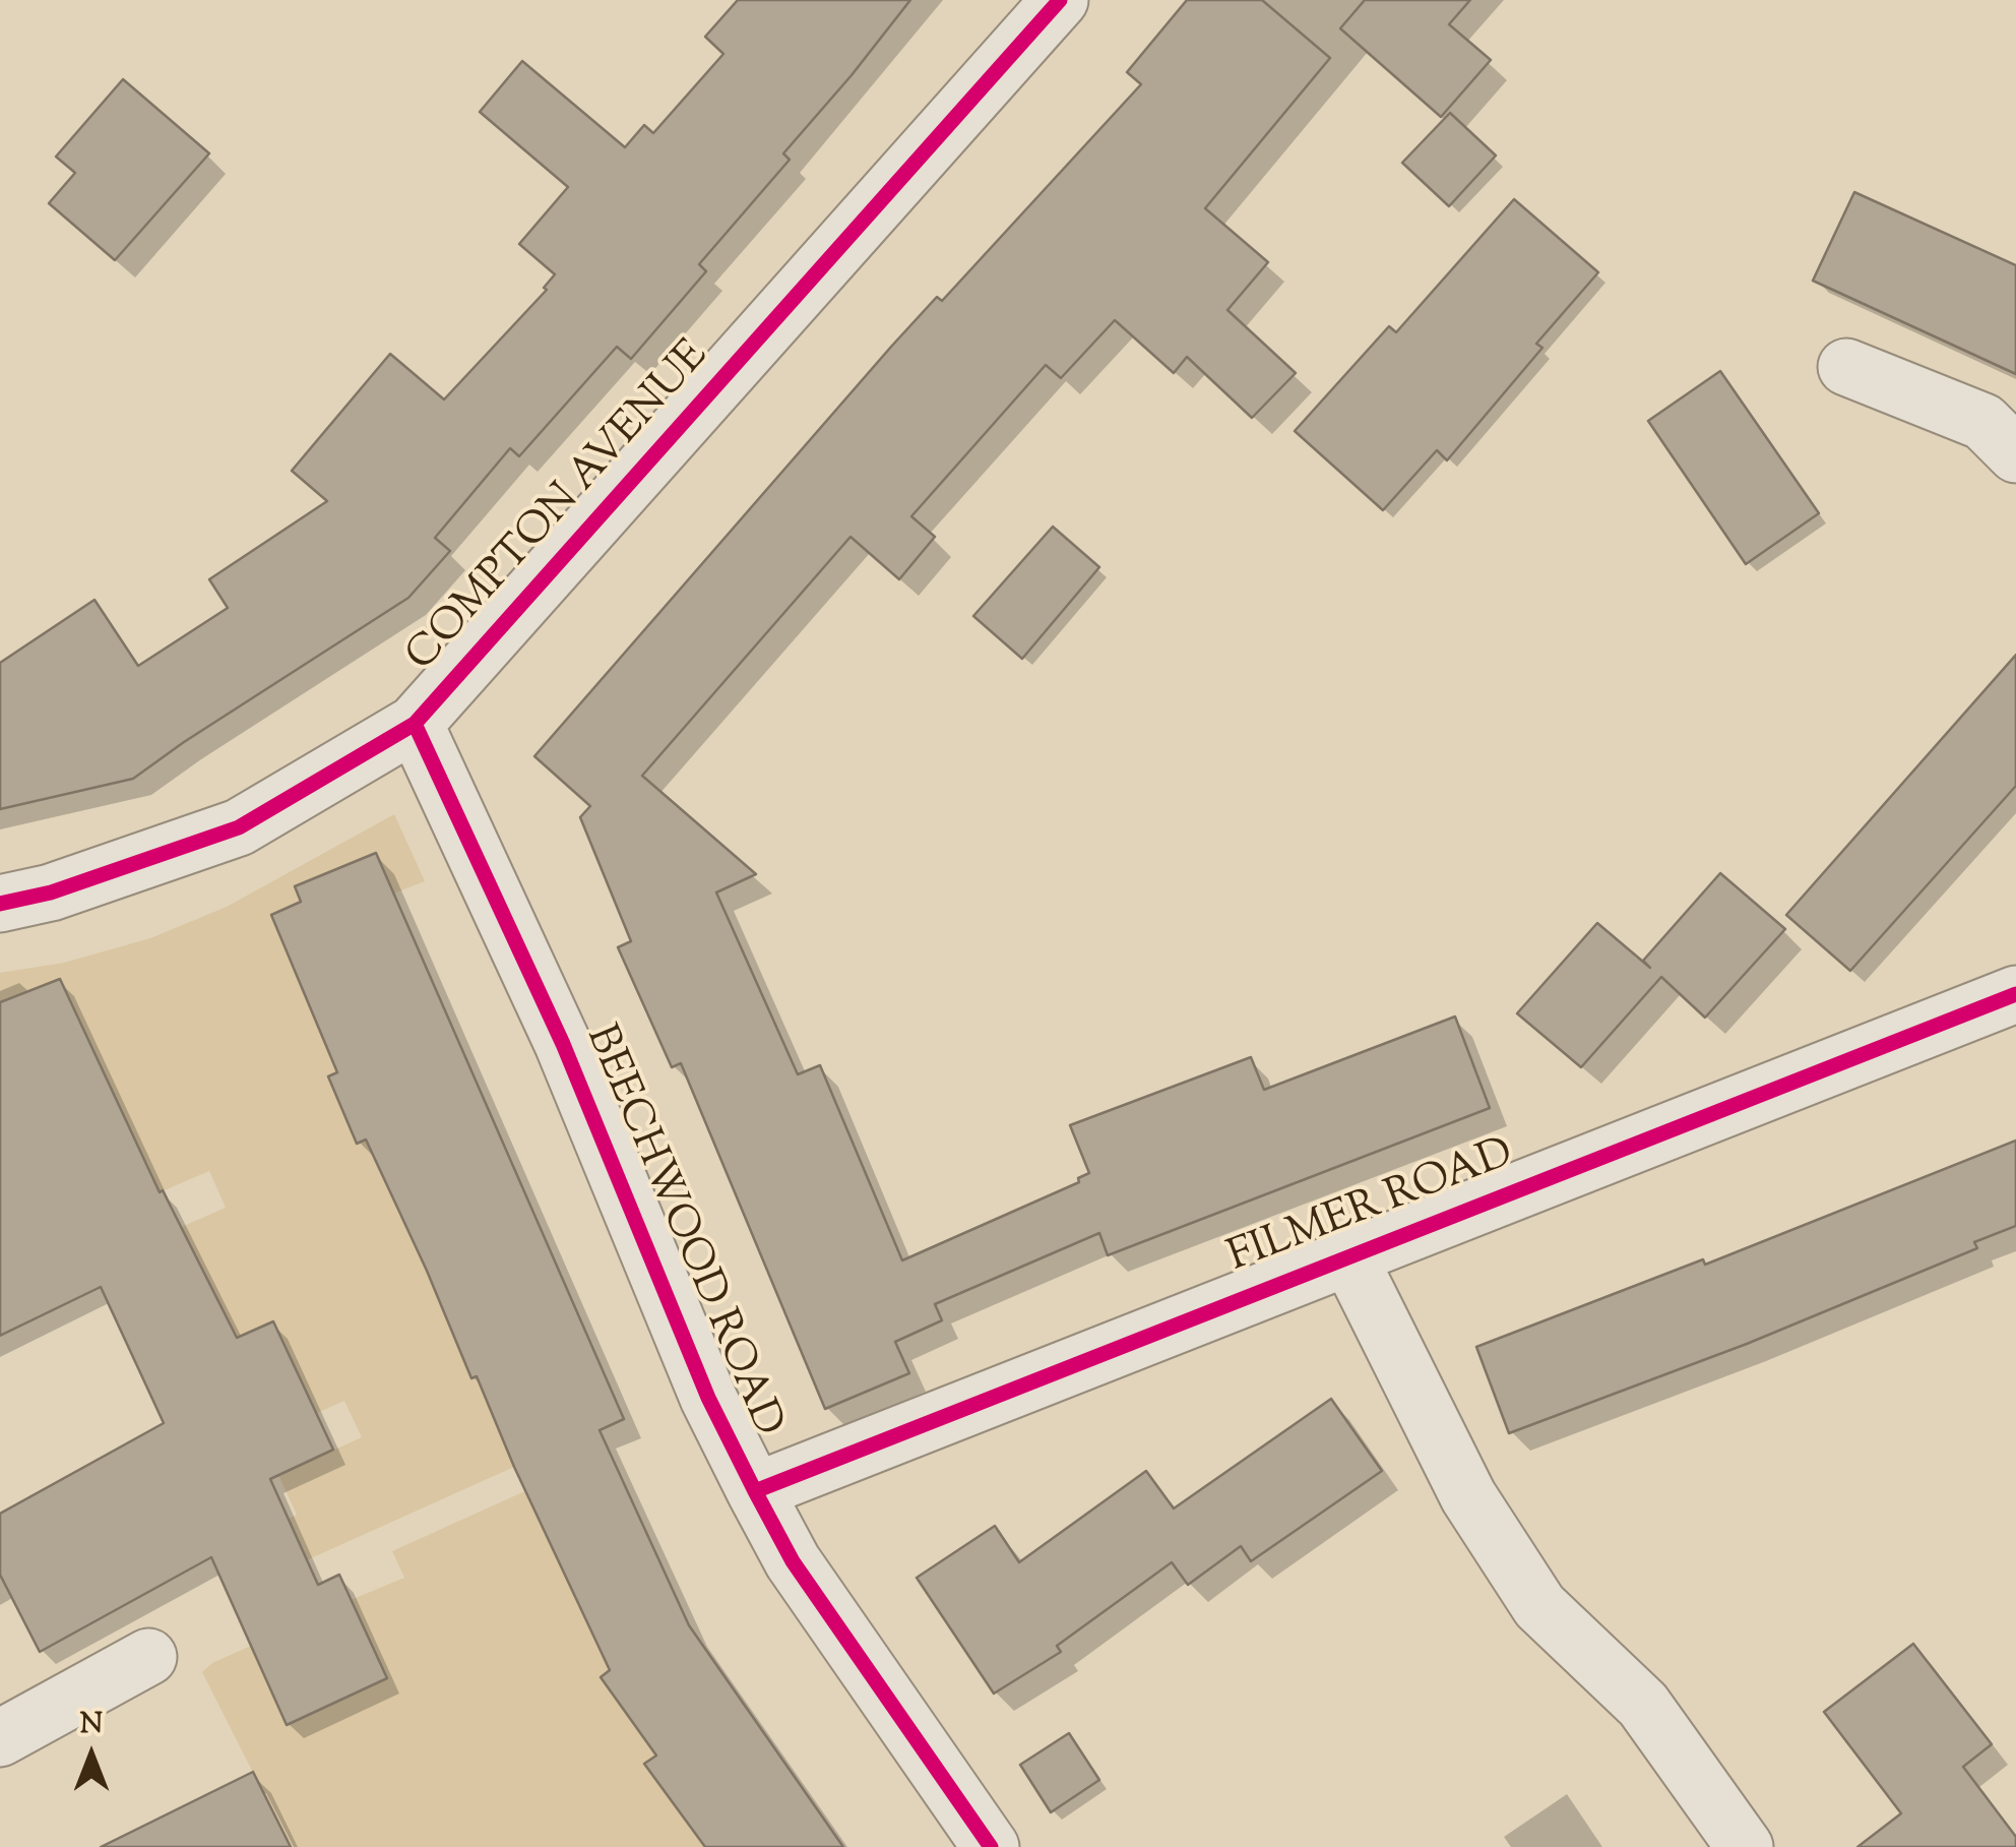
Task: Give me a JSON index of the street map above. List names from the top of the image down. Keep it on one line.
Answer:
{"streets":{"street":["COMPTON AVENUE","FILMER ROAD","BEECHWOOD ROAD"]},"crossings":[["COMPTON AVENUE","BEECHWOOD ROAD"],["FILMER ROAD","BEECHWOOD ROAD"]],"north":"top"}
